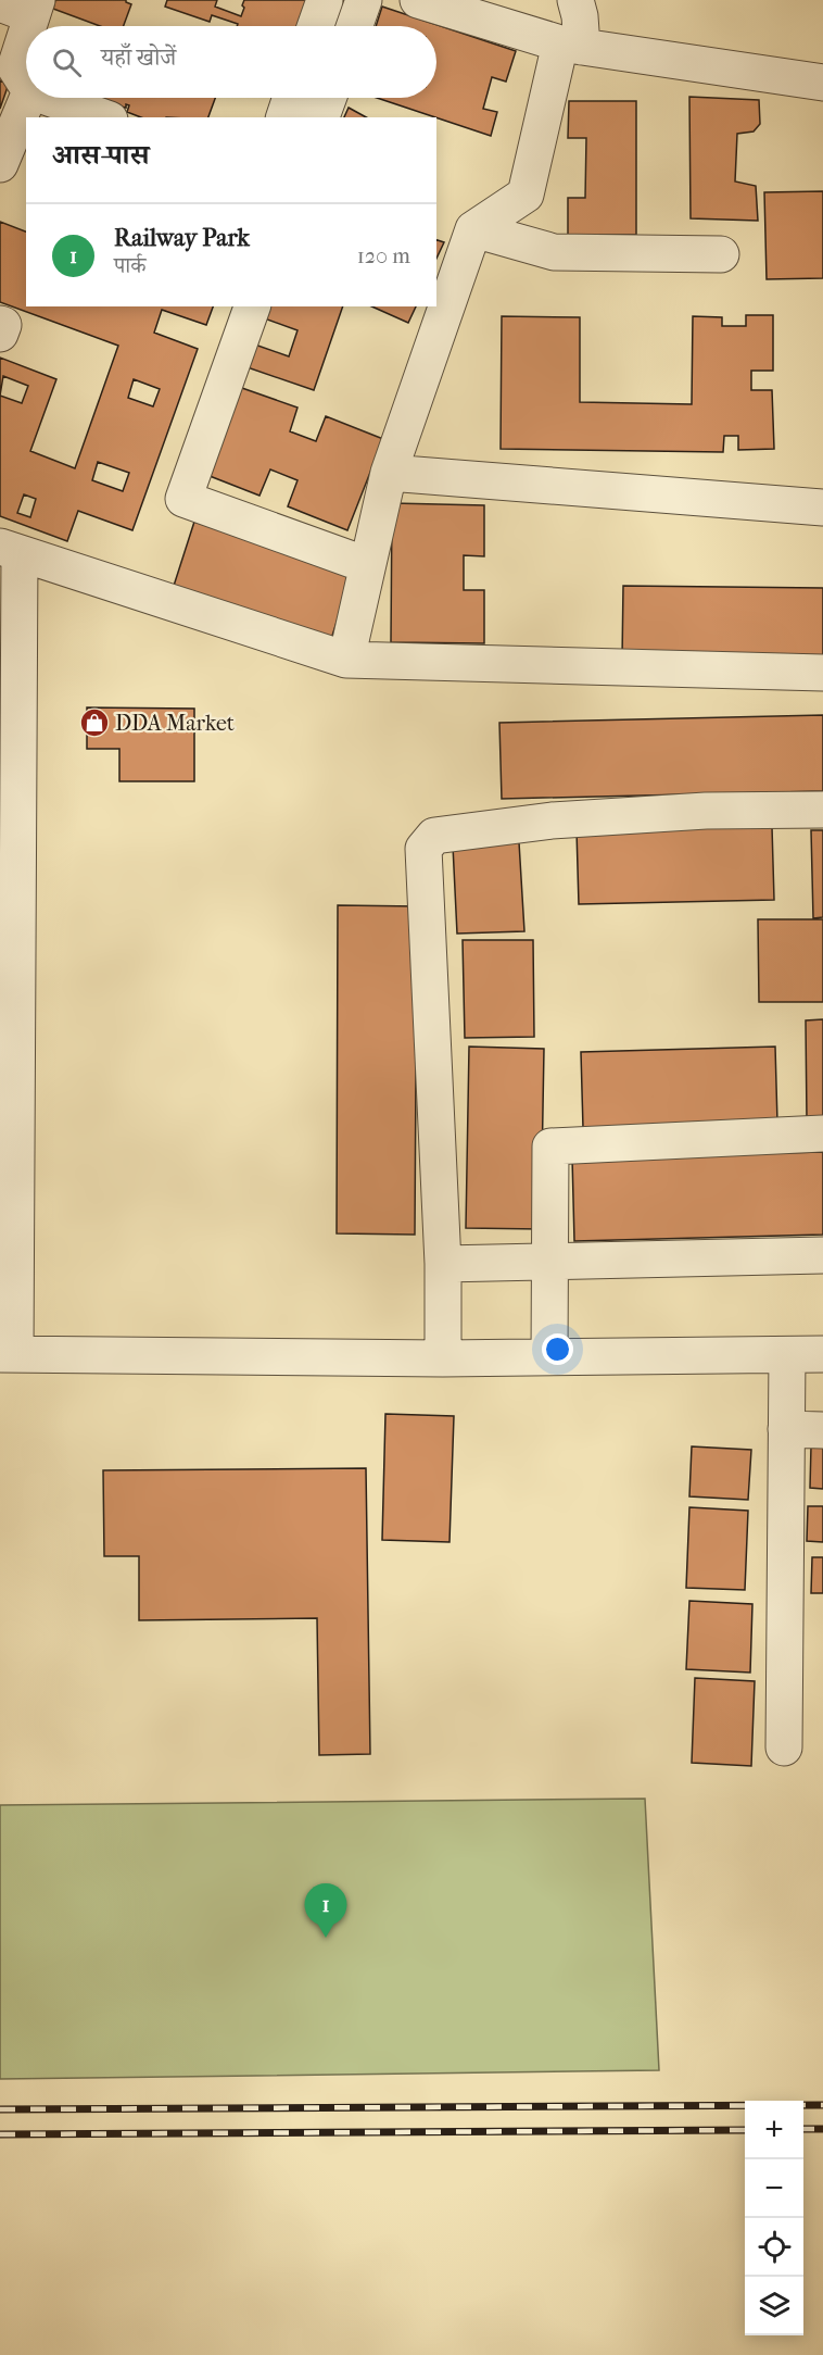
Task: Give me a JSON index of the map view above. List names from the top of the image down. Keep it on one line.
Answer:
{"places":{"shop":["DDA Market"]},"page":{"search":"यहाँ खोजें","heading":"आस-पास","list":[{"mark":"1","name":"Railway Park","note":"पार्क","value":"120 m"}],"pins":"1","map_buttons":["+","−"]}}
